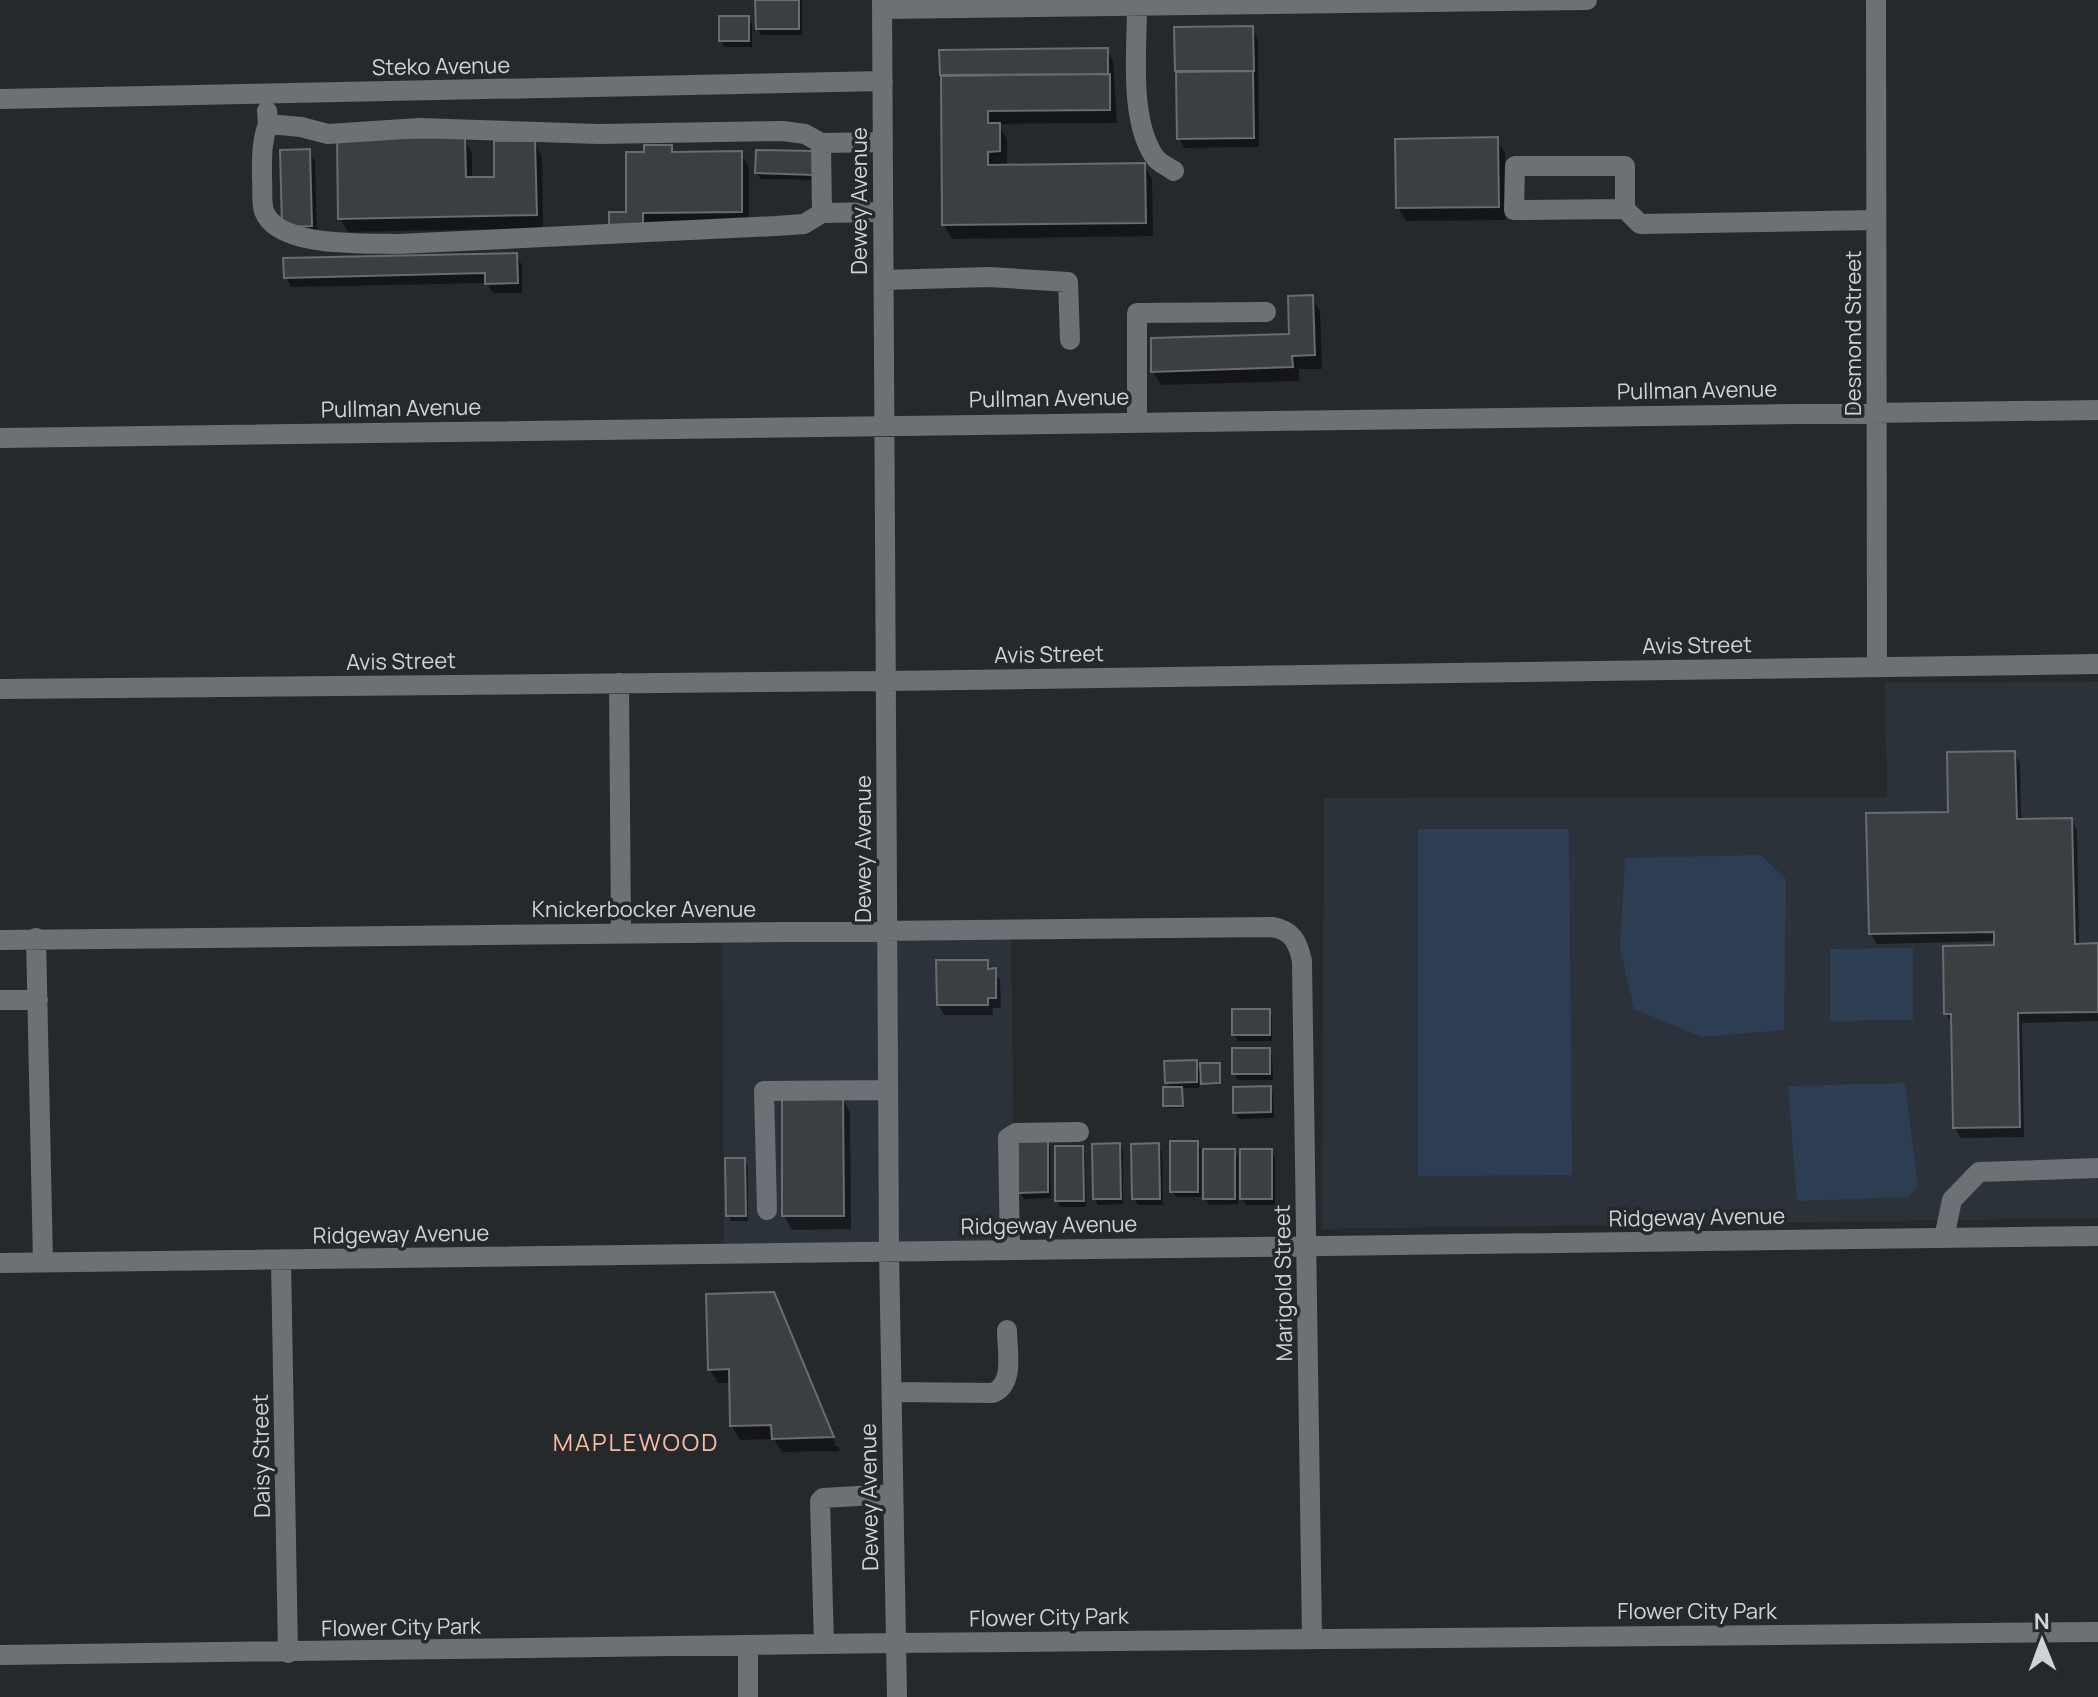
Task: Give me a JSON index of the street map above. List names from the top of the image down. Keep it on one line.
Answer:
{"streets":{"street":["Steko Avenue","Dewey Avenue","Desmond Street","Pullman Avenue","Avis Street","Knickerbocker Avenue","Ridgeway Avenue","Marigold Street","Daisy Street","Flower City Park"]},"crossings":[["Steko Avenue","Dewey Avenue"],["Dewey Avenue","Pullman Avenue"],["Dewey Avenue","Avis Street"],["Dewey Avenue","Knickerbocker Avenue"],["Dewey Avenue","Ridgeway Avenue"],["Dewey Avenue","Flower City Park"],["Desmond Street","Pullman Avenue"],["Desmond Street","Avis Street"],["Knickerbocker Avenue","Marigold Street"],["Ridgeway Avenue","Marigold Street"],["Ridgeway Avenue","Daisy Street"],["Marigold Street","Flower City Park"],["Daisy Street","Flower City Park"]],"districts":["MAPLEWOOD"],"north":"top"}
